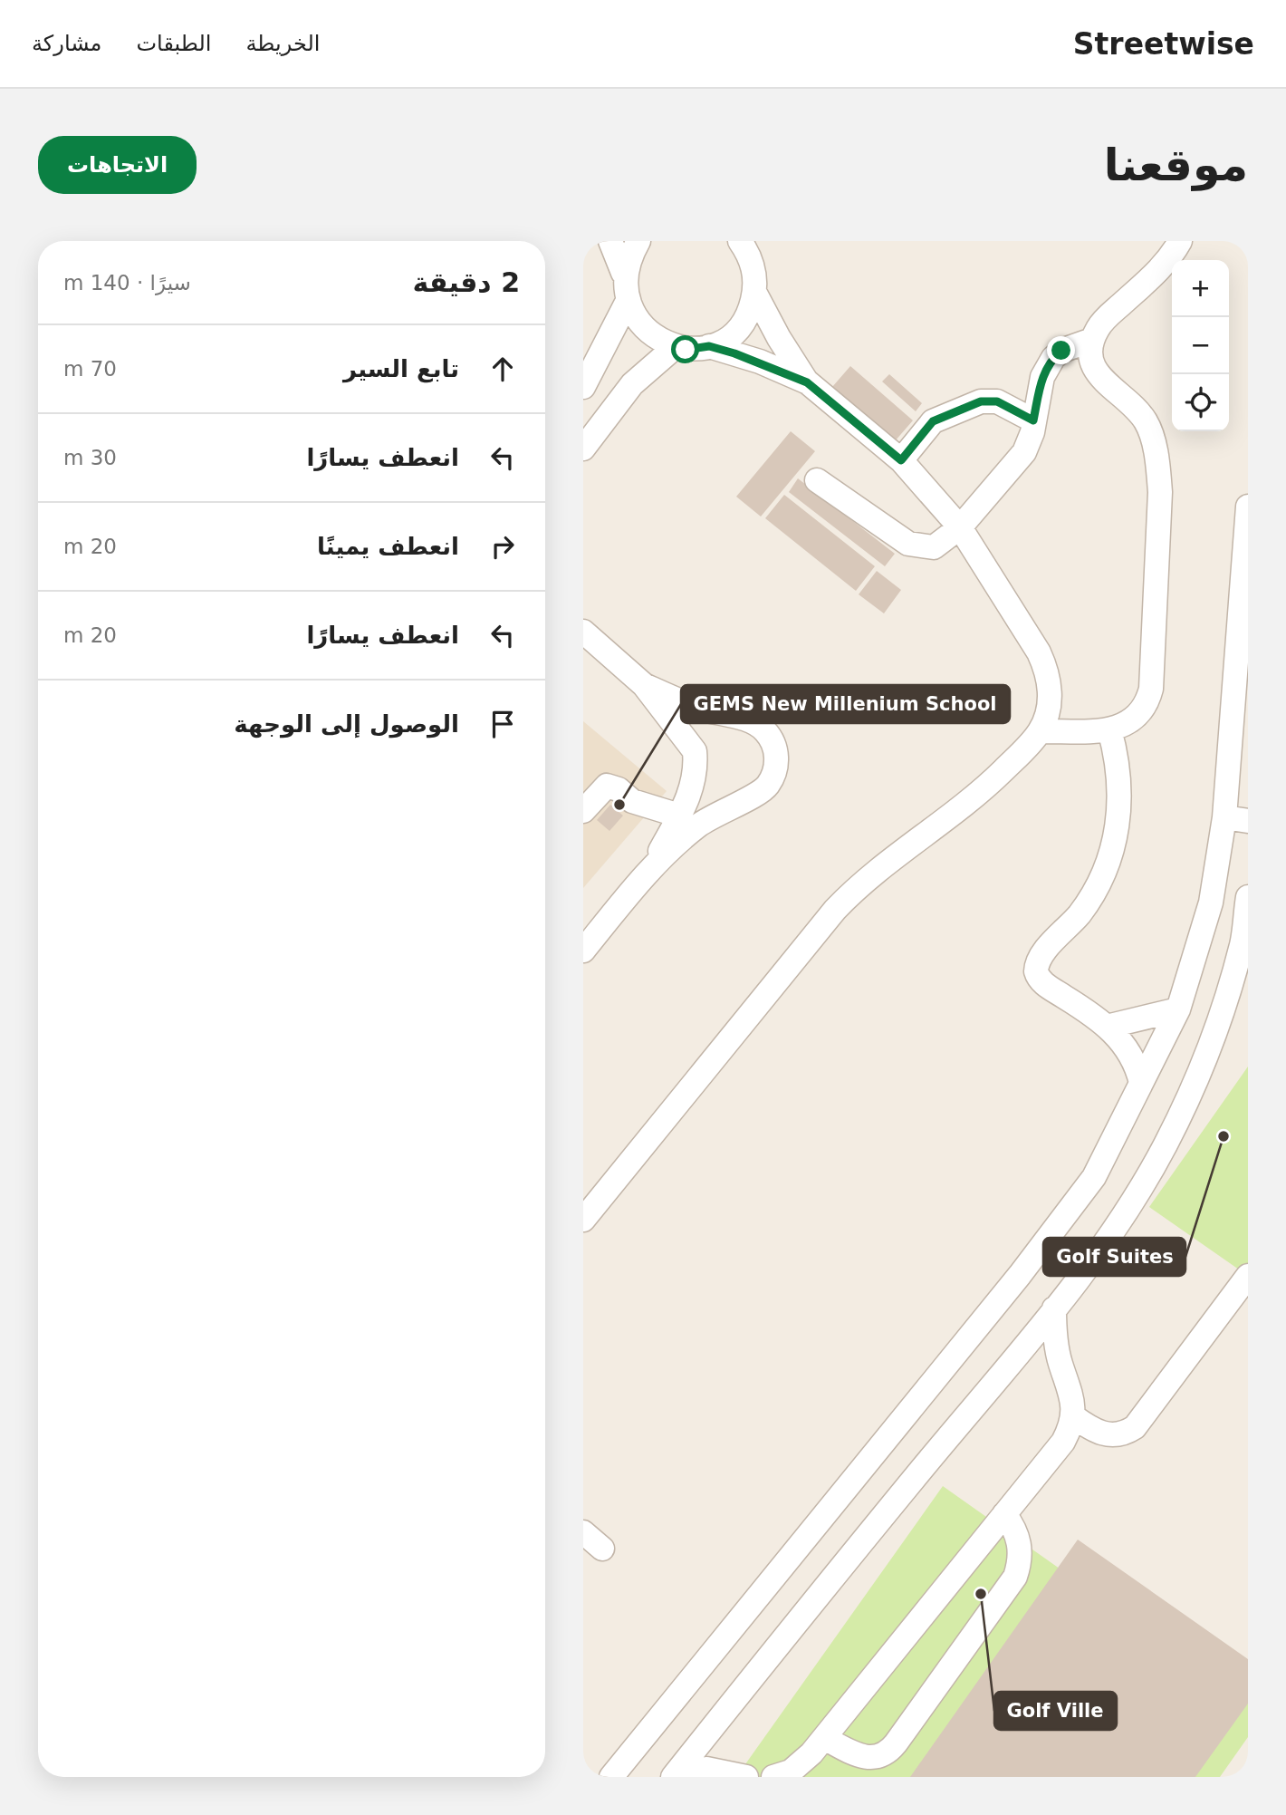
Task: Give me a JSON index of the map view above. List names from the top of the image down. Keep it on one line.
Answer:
{"places":["GEMS New Millenium School","Golf Suites","Golf Ville"],"page":{"header":"Streetwise","nav":["الخريطة","الطبقات","مشاركة"],"buttons":"الاتجاهات","title":"موقعنا","heading":["2 دقيقة","سيرًا · 140 m"],"map_buttons":["+","−"],"list":[["تابع السير","70 m"],["انعطف يسارًا","30 m"],["انعطف يمينًا","20 m"],["انعطف يسارًا","20 m"],"الوصول إلى الوجهة"]}}
